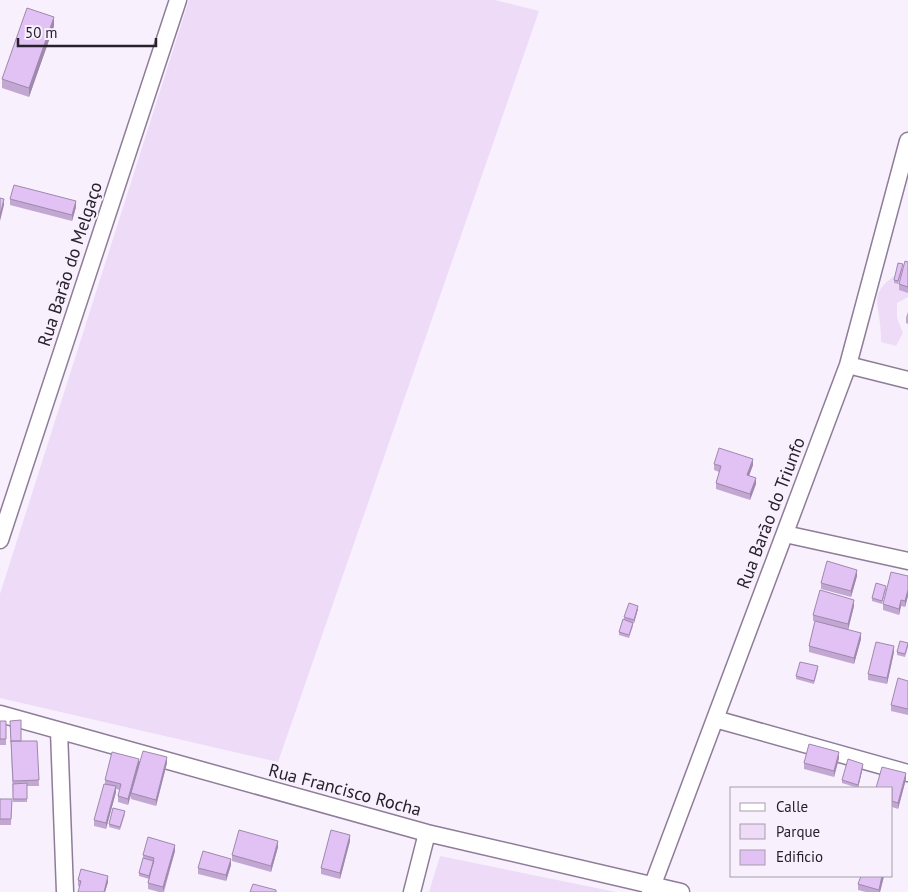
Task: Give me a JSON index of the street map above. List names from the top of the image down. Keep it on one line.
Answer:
{"streets":{"street":["Rua Barão do Melgaço","Rua Barão do Triunfo","Rua Francisco Rocha"]},"crossings":[["Rua Barão do Triunfo","Rua Francisco Rocha"]],"legend":["Calle","Parque","Edificio"],"scale_bar":"50 m"}
